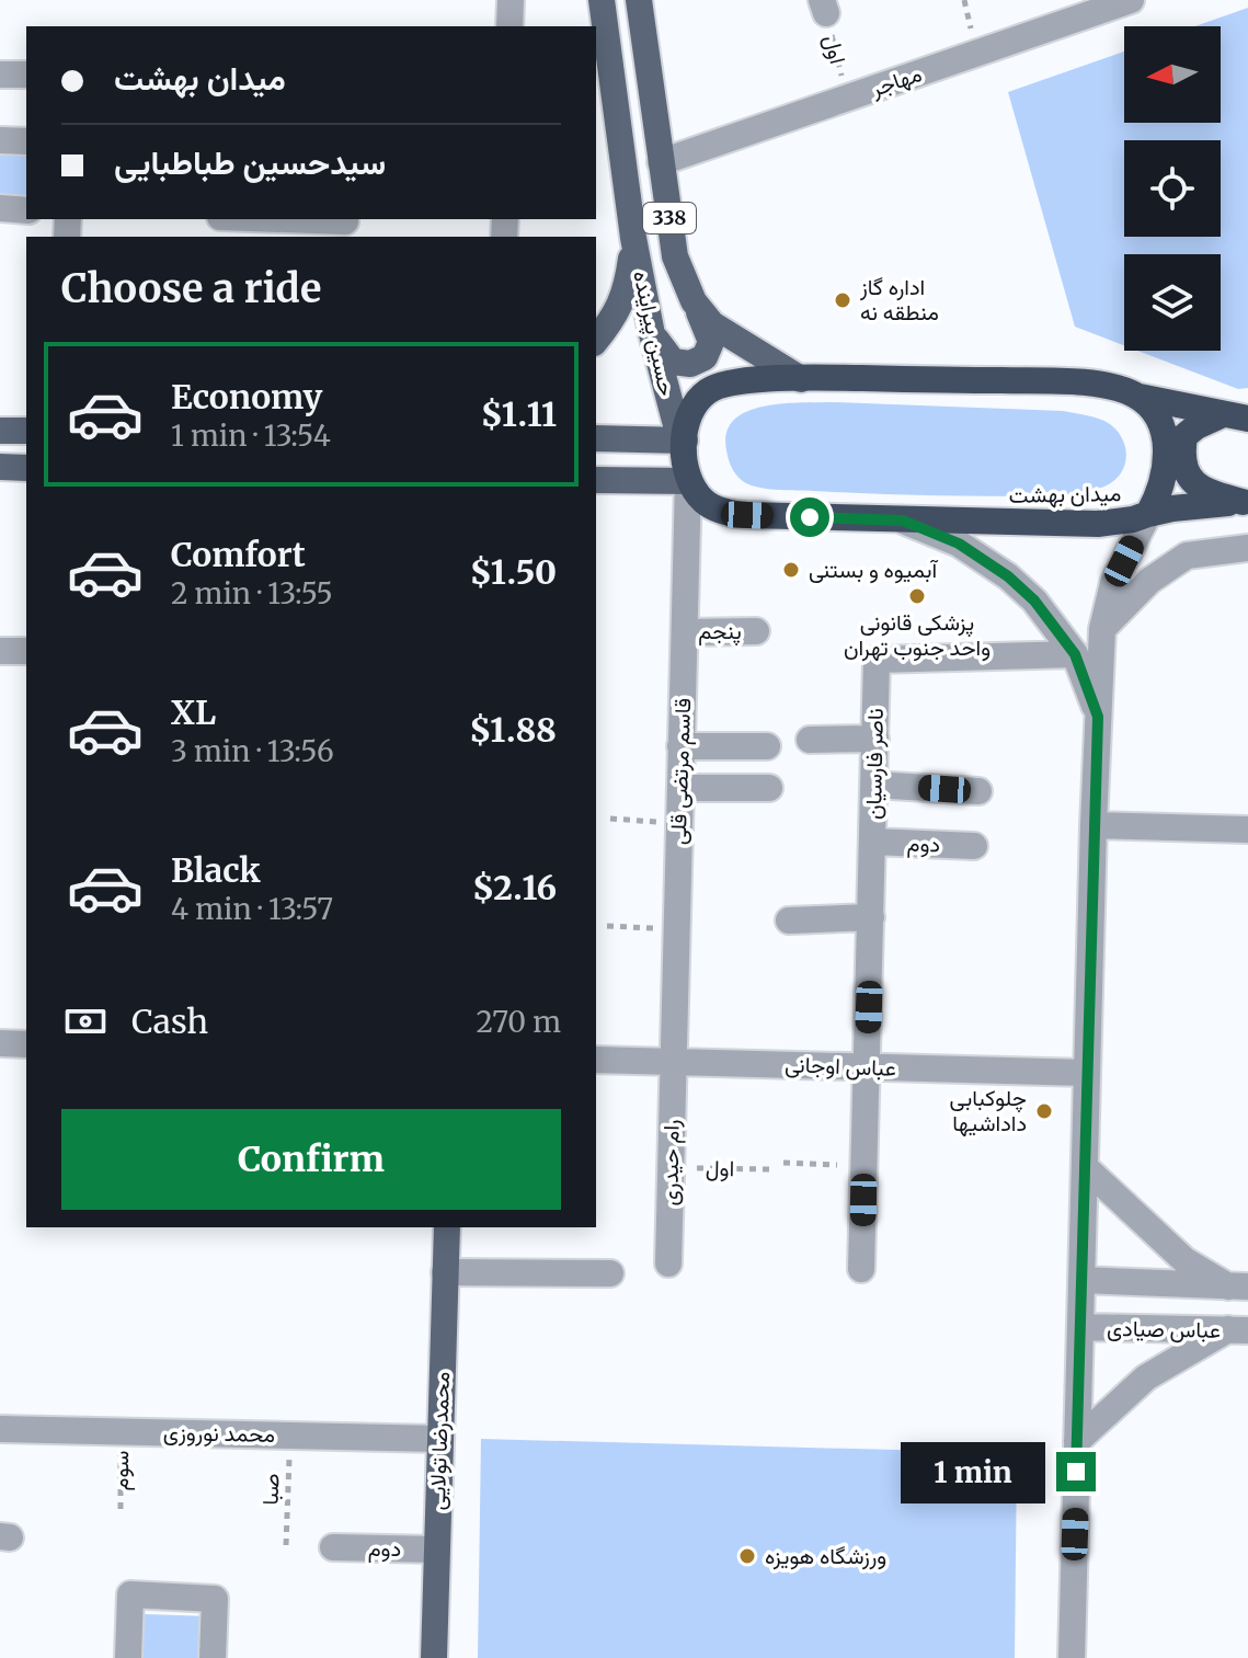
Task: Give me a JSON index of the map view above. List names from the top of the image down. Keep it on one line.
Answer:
{"streets":{"highway":["میدان بهشت"],"main road":["338","حسین پیراینده","محمدرضا تولایی"],"street":["مهاجر","پنجم","ناصر فارسیان","قاسم مرتضی قلی","دوم","عباس اوجانی","رام حیدری","عباس صیادی","محمد نوروزی"],"path":["اول","سوم","صبا"]},"crossings":[["اول","مهاجر"],["اول","رام حیدری"],["مهاجر","حسین پیراینده"],["حسین پیراینده","میدان بهشت"],["حسین پیراینده","قاسم مرتضی قلی"],["میدان بهشت","قاسم مرتضی قلی"],["پنجم","قاسم مرتضی قلی"],["ناصر فارسیان","دوم"],["ناصر فارسیان","عباس اوجانی"],["قاسم مرتضی قلی","عباس اوجانی"],["قاسم مرتضی قلی","رام حیدری"],["دوم","محمدرضا تولایی"],["عباس اوجانی","رام حیدری"],["محمد نوروزی","محمدرضا تولایی"],["محمد نوروزی","سوم"],["محمد نوروزی","صبا"]],"places":["اداره گاز منطقه نه","آبمیوه و بستنی","پزشکی قانونی واحد جنوب تهران","چلوکبابی داداشیها","ورزشگاه هویزه"],"north":"left","page":{"banner":["میدان بهشت","سیدحسین طباطبایی"],"heading":"Choose a ride","list":[{"name":"Economy","note":"1 min · 13:54","value":"$1.11"},{"name":"Comfort","note":"2 min · 13:55","value":"$1.50"},{"name":"XL","note":"3 min · 13:56","value":"$1.88"},{"name":"Black","note":"4 min · 13:57","value":"$2.16"}],"pay":["Cash","270 m"],"buttons":"Confirm","bubble":"1 min"}}
